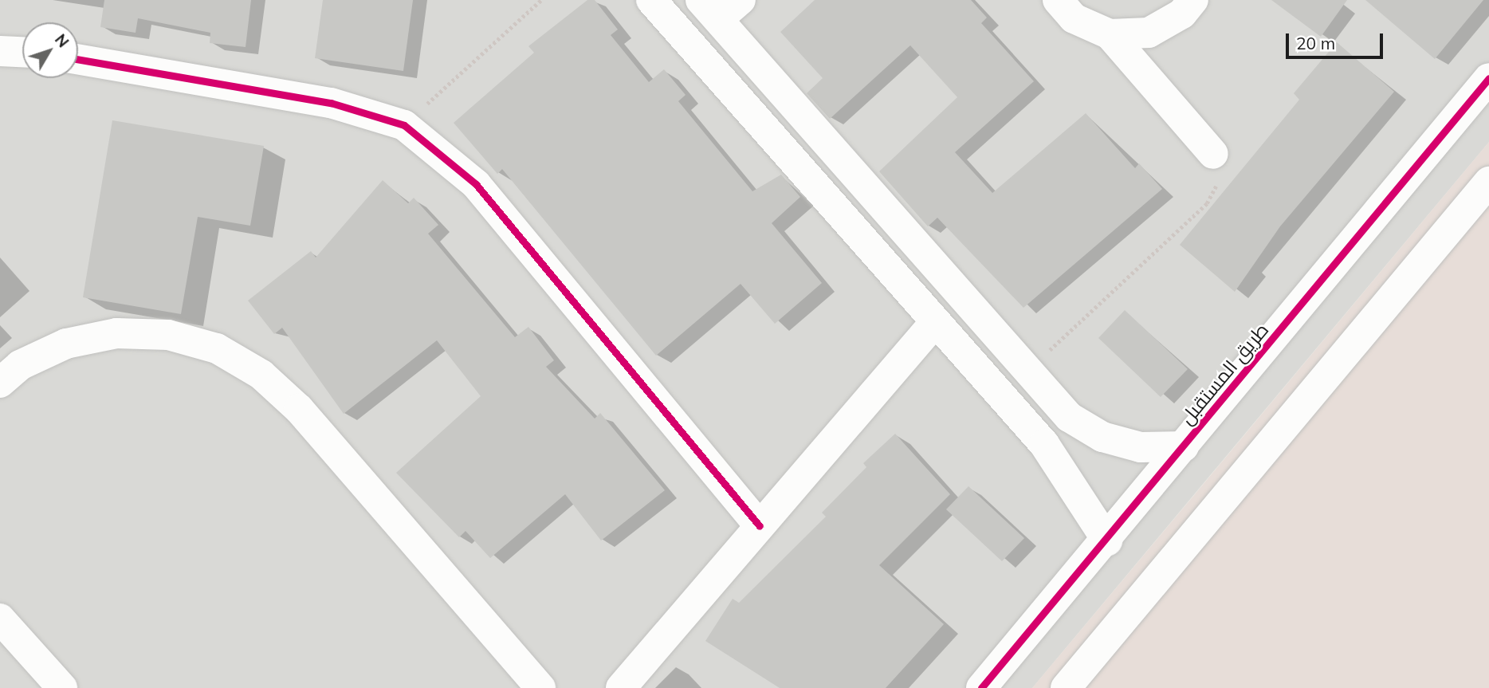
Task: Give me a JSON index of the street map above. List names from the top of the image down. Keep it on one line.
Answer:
{"streets":{"street":["طريق المستقبل"]},"scale_bar":"20 m","north":"top right"}
